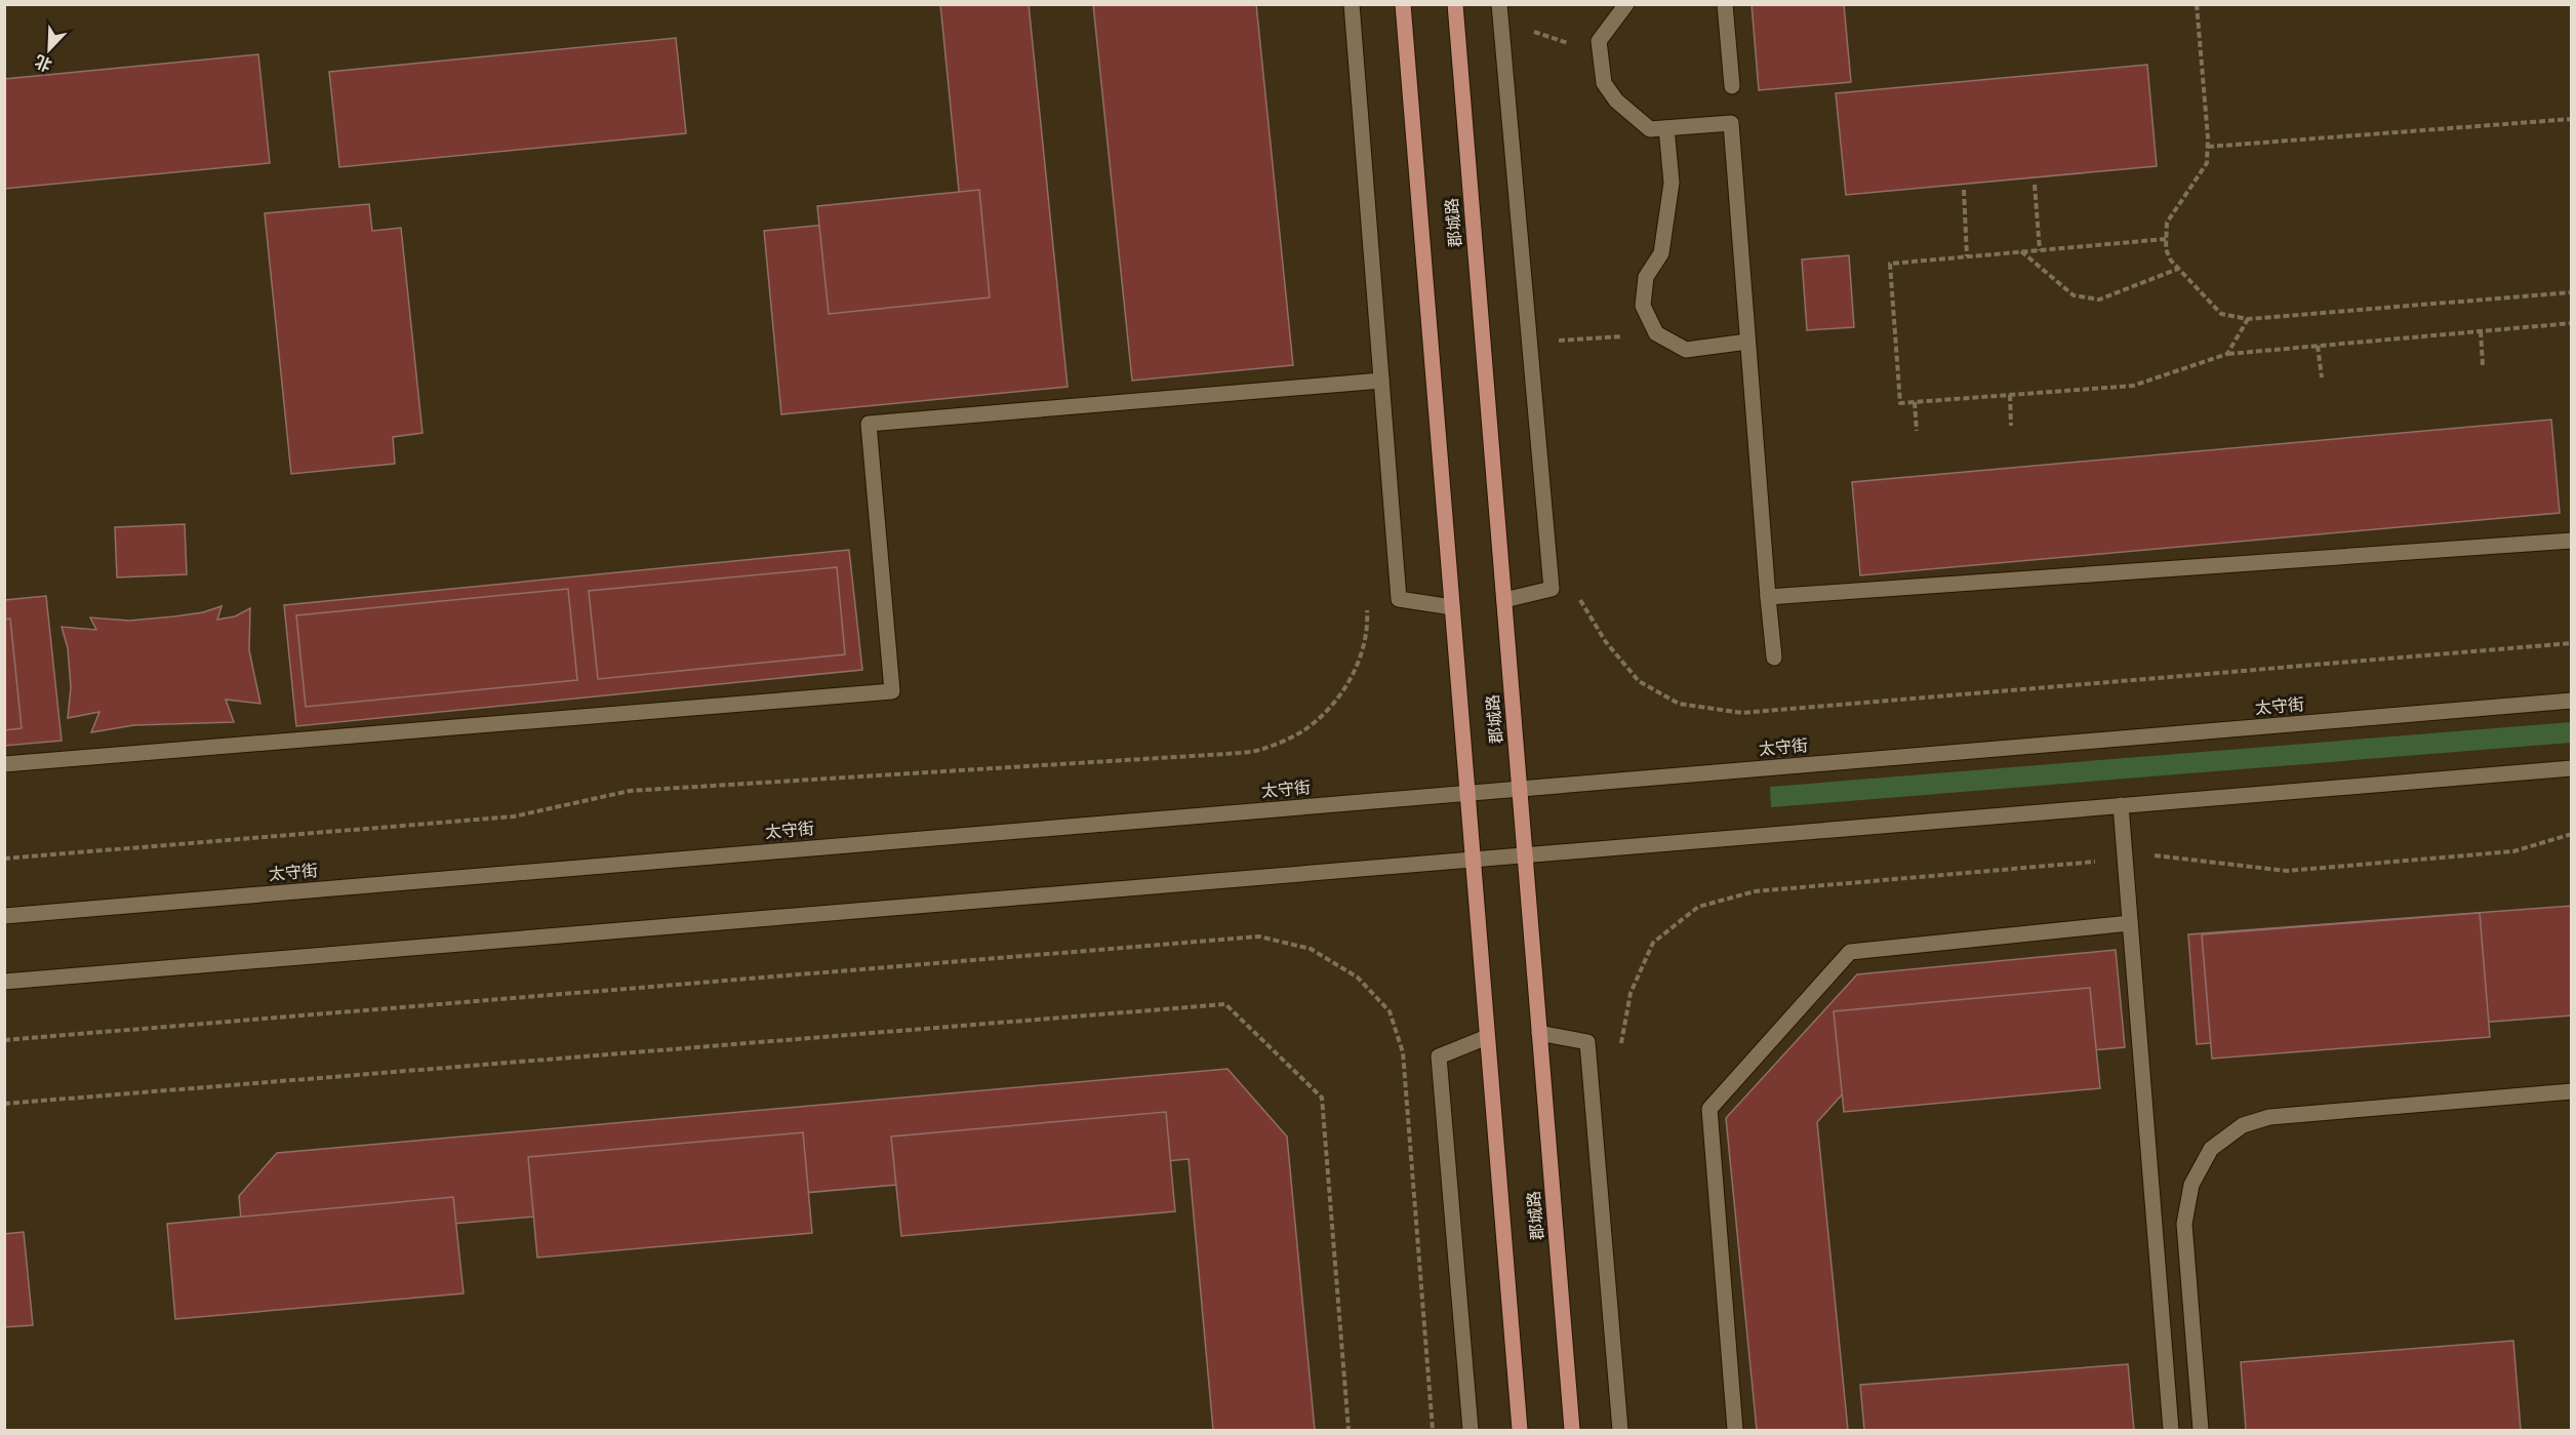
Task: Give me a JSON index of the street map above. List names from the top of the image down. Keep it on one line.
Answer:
{"streets":{"main road":["郡城路"],"street":["太守街"]},"crossings":[["郡城路","太守街"]],"north":"bottom left"}
